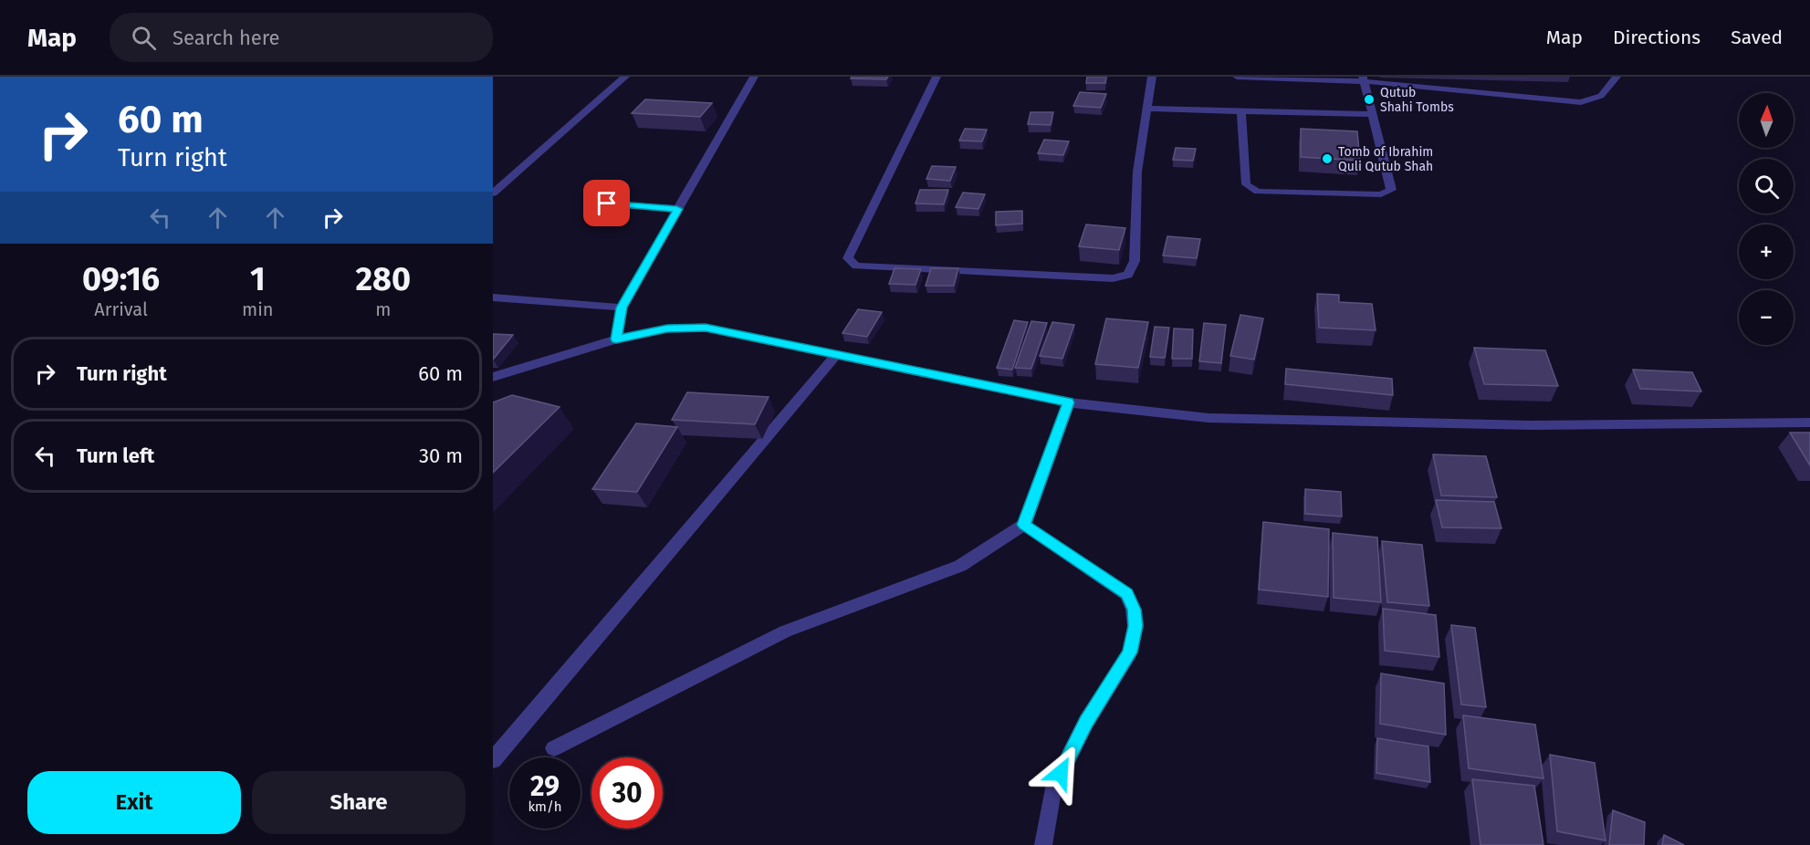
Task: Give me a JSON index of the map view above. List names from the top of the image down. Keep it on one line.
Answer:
{"places":["Qutub Shahi Tombs","Tomb of Ibrahim Quli Qutub Shah"],"north":"top","page":{"header":"Map","search":"Search here","nav":["Map","Directions","Saved"],"turn":["60 m","Turn right"],"map_buttons":["+","−"],"eta":["09:16","Arrival","1","min","280","m"],"list":[{"name":"Turn right","value":"60 m"},{"name":"Turn left","value":"30 m"}],"speed":"29 km/h","limit":"30","buttons":["Exit","Share"]}}
